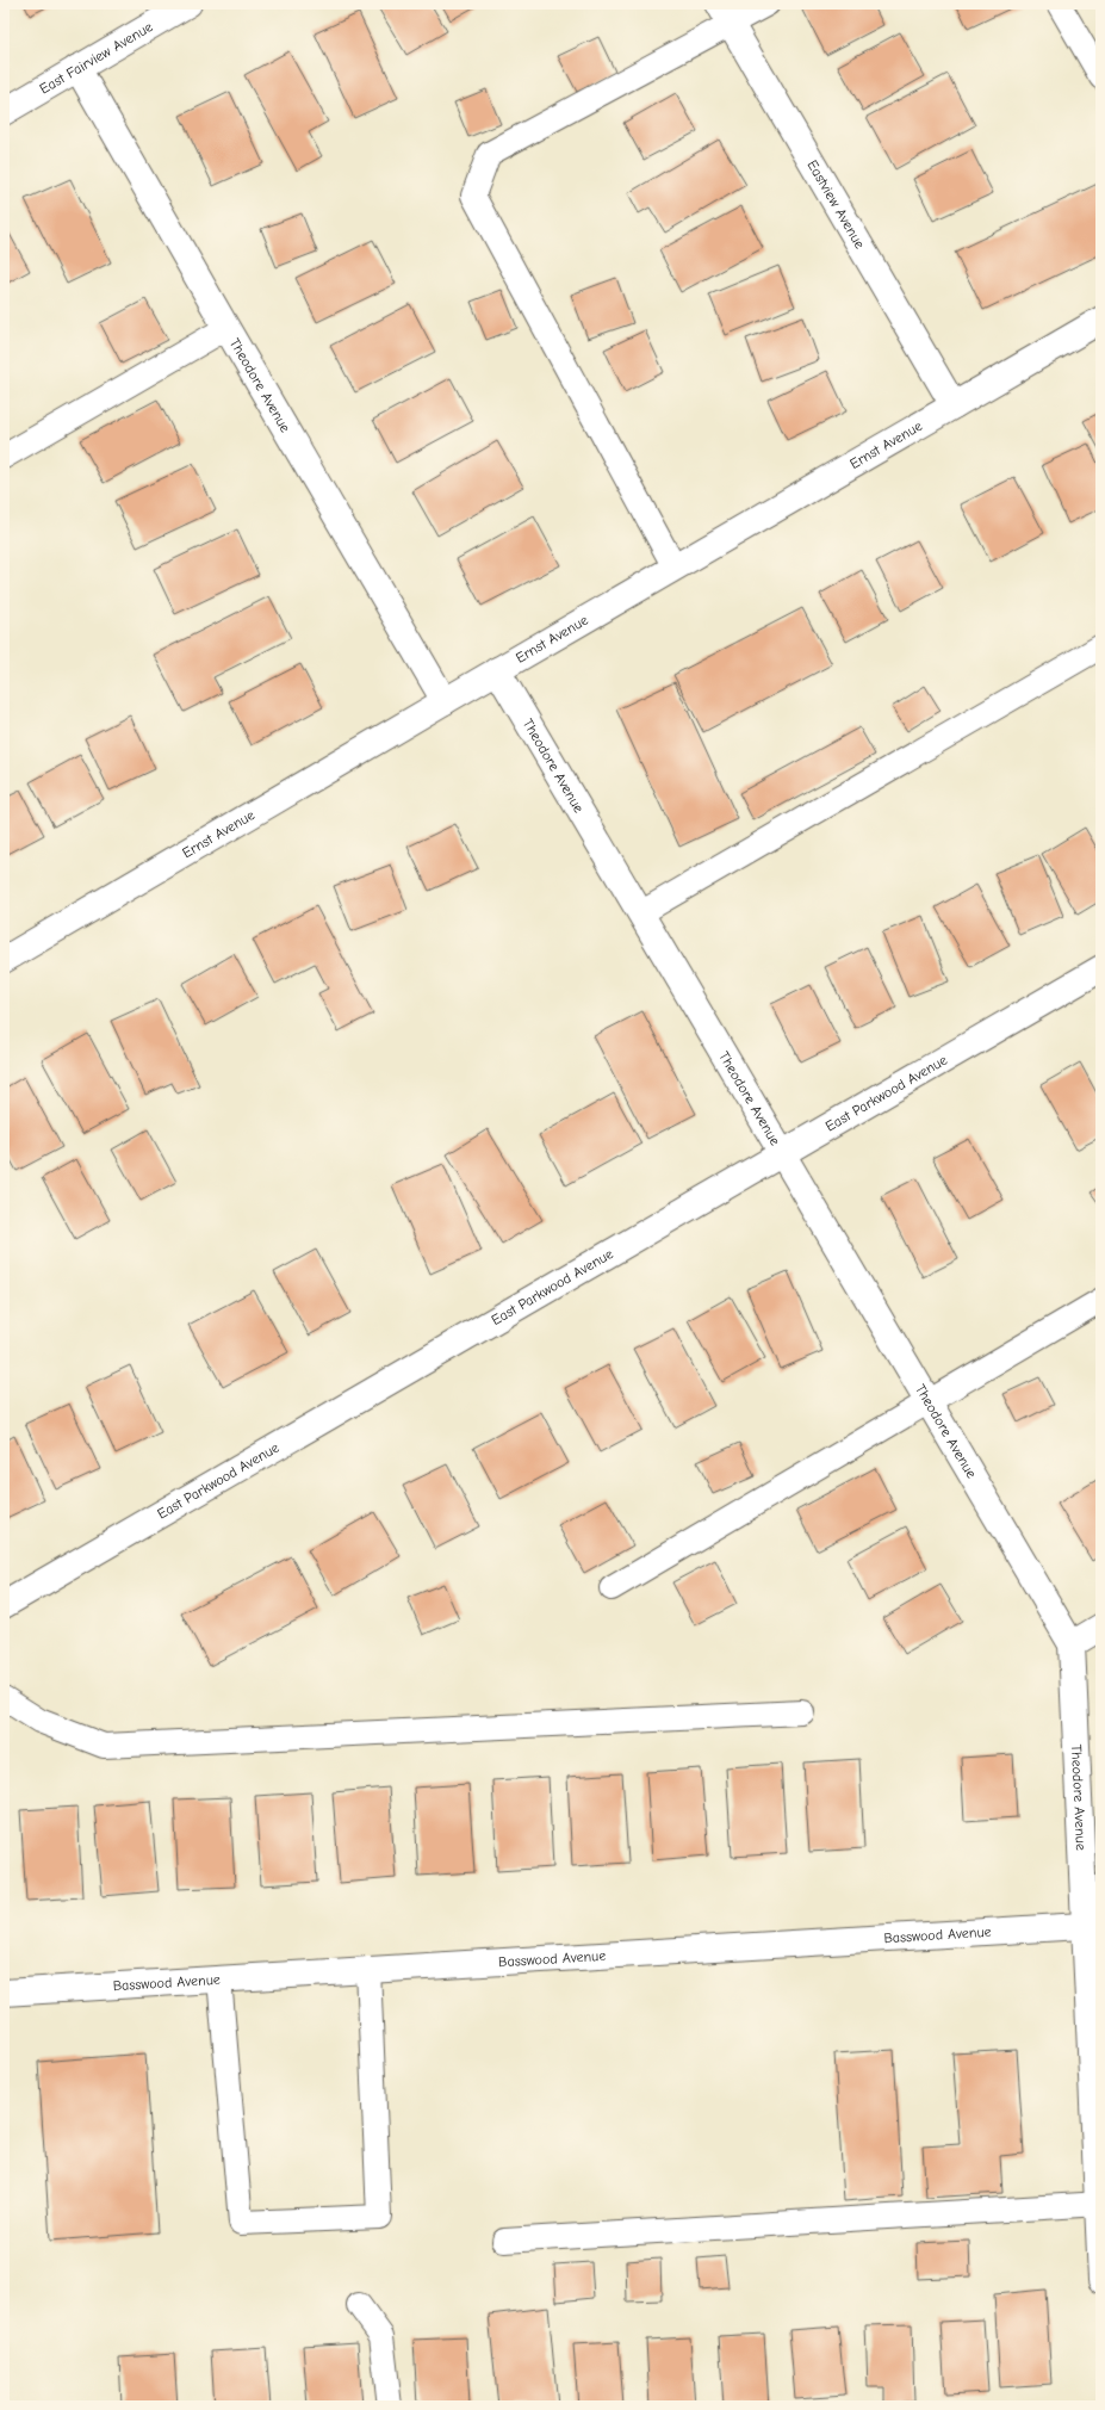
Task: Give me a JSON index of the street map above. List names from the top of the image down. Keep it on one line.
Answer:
{"streets":{"street":["East Fairview Avenue","Eastview Avenue","Theodore Avenue","Ernst Avenue","East Parkwood Avenue","Basswood Avenue"]},"crossings":[["East Fairview Avenue","Theodore Avenue"],["Eastview Avenue","Ernst Avenue"],["Theodore Avenue","Ernst Avenue"],["Theodore Avenue","East Parkwood Avenue"],["Theodore Avenue","Basswood Avenue"]]}
